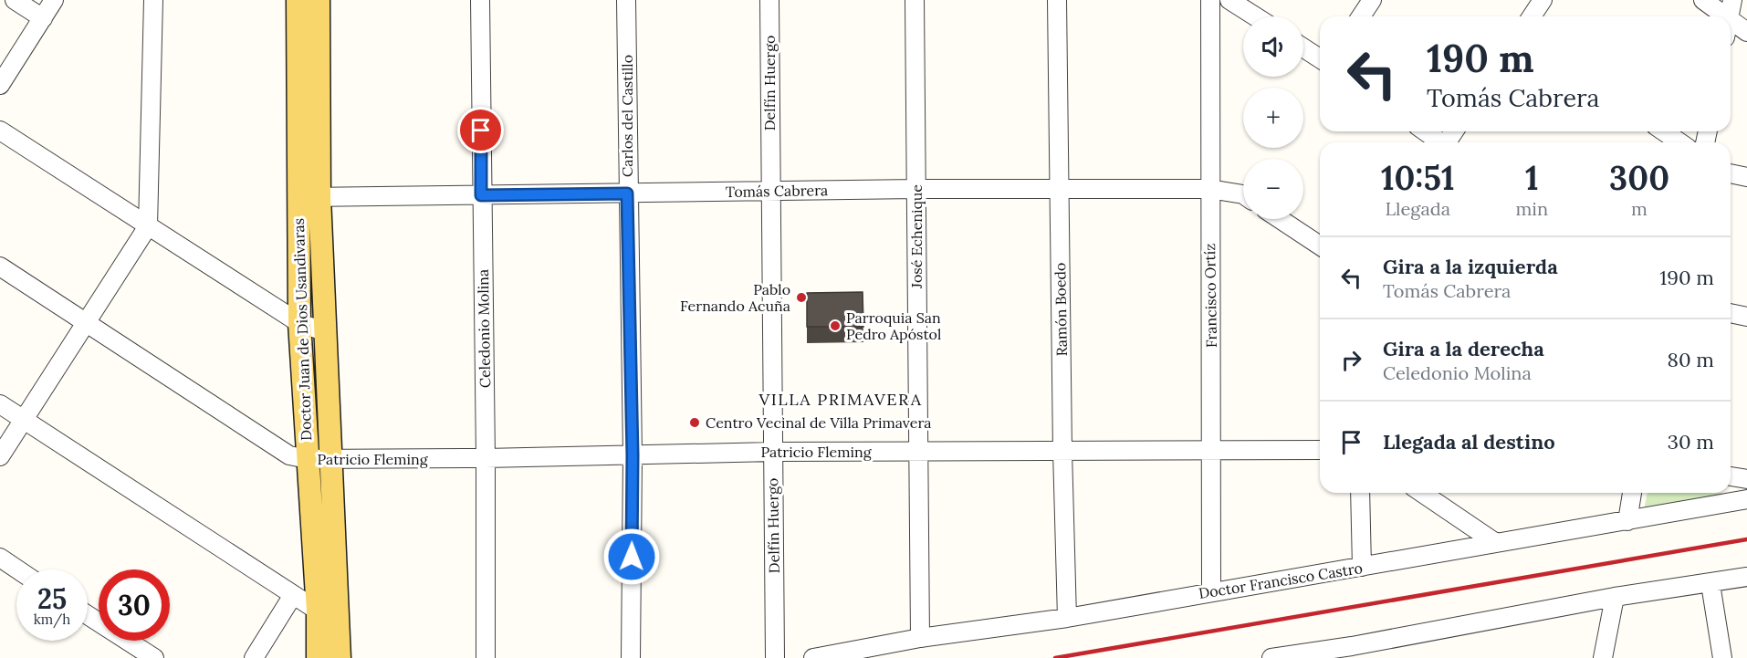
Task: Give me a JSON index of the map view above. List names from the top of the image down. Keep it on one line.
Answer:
{"streets":{"main road":["Doctor Juan de Dios Usandivaras"],"street":["Delfín Huergo","Carlos del Castillo","Tomás Cabrera","José Echenique","Francisco Ortíz","Ramón Boedo","Celedonio Molina","Patricio Fleming","Doctor Francisco Castro"]},"crossings":[["Delfín Huergo","Tomás Cabrera"],["Delfín Huergo","Patricio Fleming"],["Carlos del Castillo","Tomás Cabrera"],["Carlos del Castillo","Patricio Fleming"],["Tomás Cabrera","José Echenique"],["Tomás Cabrera","Francisco Ortíz"],["Tomás Cabrera","Ramón Boedo"],["Tomás Cabrera","Celedonio Molina"],["Tomás Cabrera","Doctor Juan de Dios Usandivaras"],["José Echenique","Patricio Fleming"],["José Echenique","Doctor Francisco Castro"],["Francisco Ortíz","Patricio Fleming"],["Francisco Ortíz","Doctor Francisco Castro"],["Ramón Boedo","Patricio Fleming"],["Ramón Boedo","Doctor Francisco Castro"],["Celedonio Molina","Patricio Fleming"],["Doctor Juan de Dios Usandivaras","Patricio Fleming"]],"districts":["VILLA PRIMAVERA"],"places":["Pablo Fernando Acuña","Parroquia San Pedro Apóstol","Centro Vecinal de Villa Primavera"],"page":{"map_buttons":["+","−"],"turn":["190 m","Tomás Cabrera"],"eta":["10:51","Llegada","1","min","300","m"],"list":[{"name":"Gira a la izquierda","note":"Tomás Cabrera","value":"190 m"},{"name":"Gira a la derecha","note":"Celedonio Molina","value":"80 m"},{"name":"Llegada al destino","value":"30 m"}],"speed":"25 km/h","limit":"30"}}
